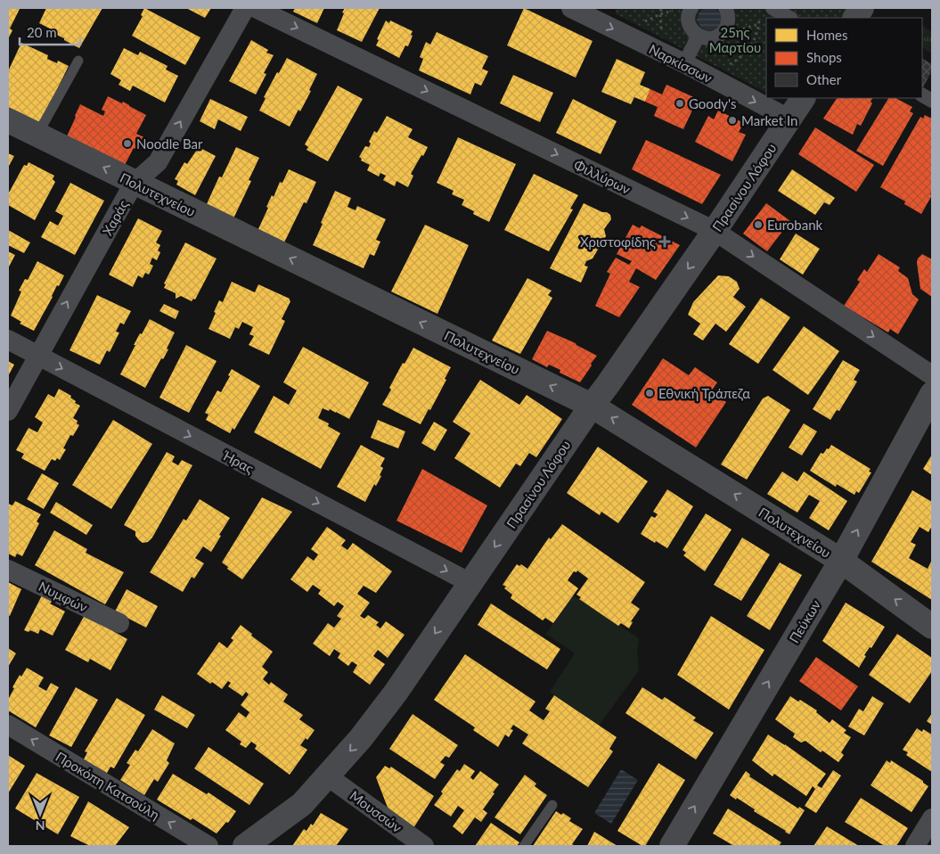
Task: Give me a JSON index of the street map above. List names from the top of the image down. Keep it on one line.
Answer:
{"streets":{"street":["Ναρκίσσων","Φιλλύρων","Πρασίνου Λόφου","Πολυτεχνείου","Χαράς","Ήρας","Νυμφών","Πεύκων","Προκόπη Κατσούλη","Μουσσών"]},"crossings":[["Ναρκίσσων","Πρασίνου Λόφου"],["Φιλλύρων","Πρασίνου Λόφου"],["Πρασίνου Λόφου","Πολυτεχνείου"],["Πρασίνου Λόφου","Ήρας"],["Πρασίνου Λόφου","Μουσσών"],["Πολυτεχνείου","Χαράς"],["Πολυτεχνείου","Πεύκων"],["Χαράς","Ήρας"]],"one_way":["Ναρκίσσων","Φιλλύρων","Πρασίνου Λόφου","Πολυτεχνείου","Χαράς","Ήρας","Πεύκων","Προκόπη Κατσούλη"],"parks":["25ης Μαρτίου"],"places":{"other":["Goody's","Market In","Noodle Bar","Eurobank","Εθνική Τράπεζα"],"health":["Χριστοφίδης"]},"legend":["Homes","Shops","Other"],"scale_bar":"20 m","north":"bottom"}
